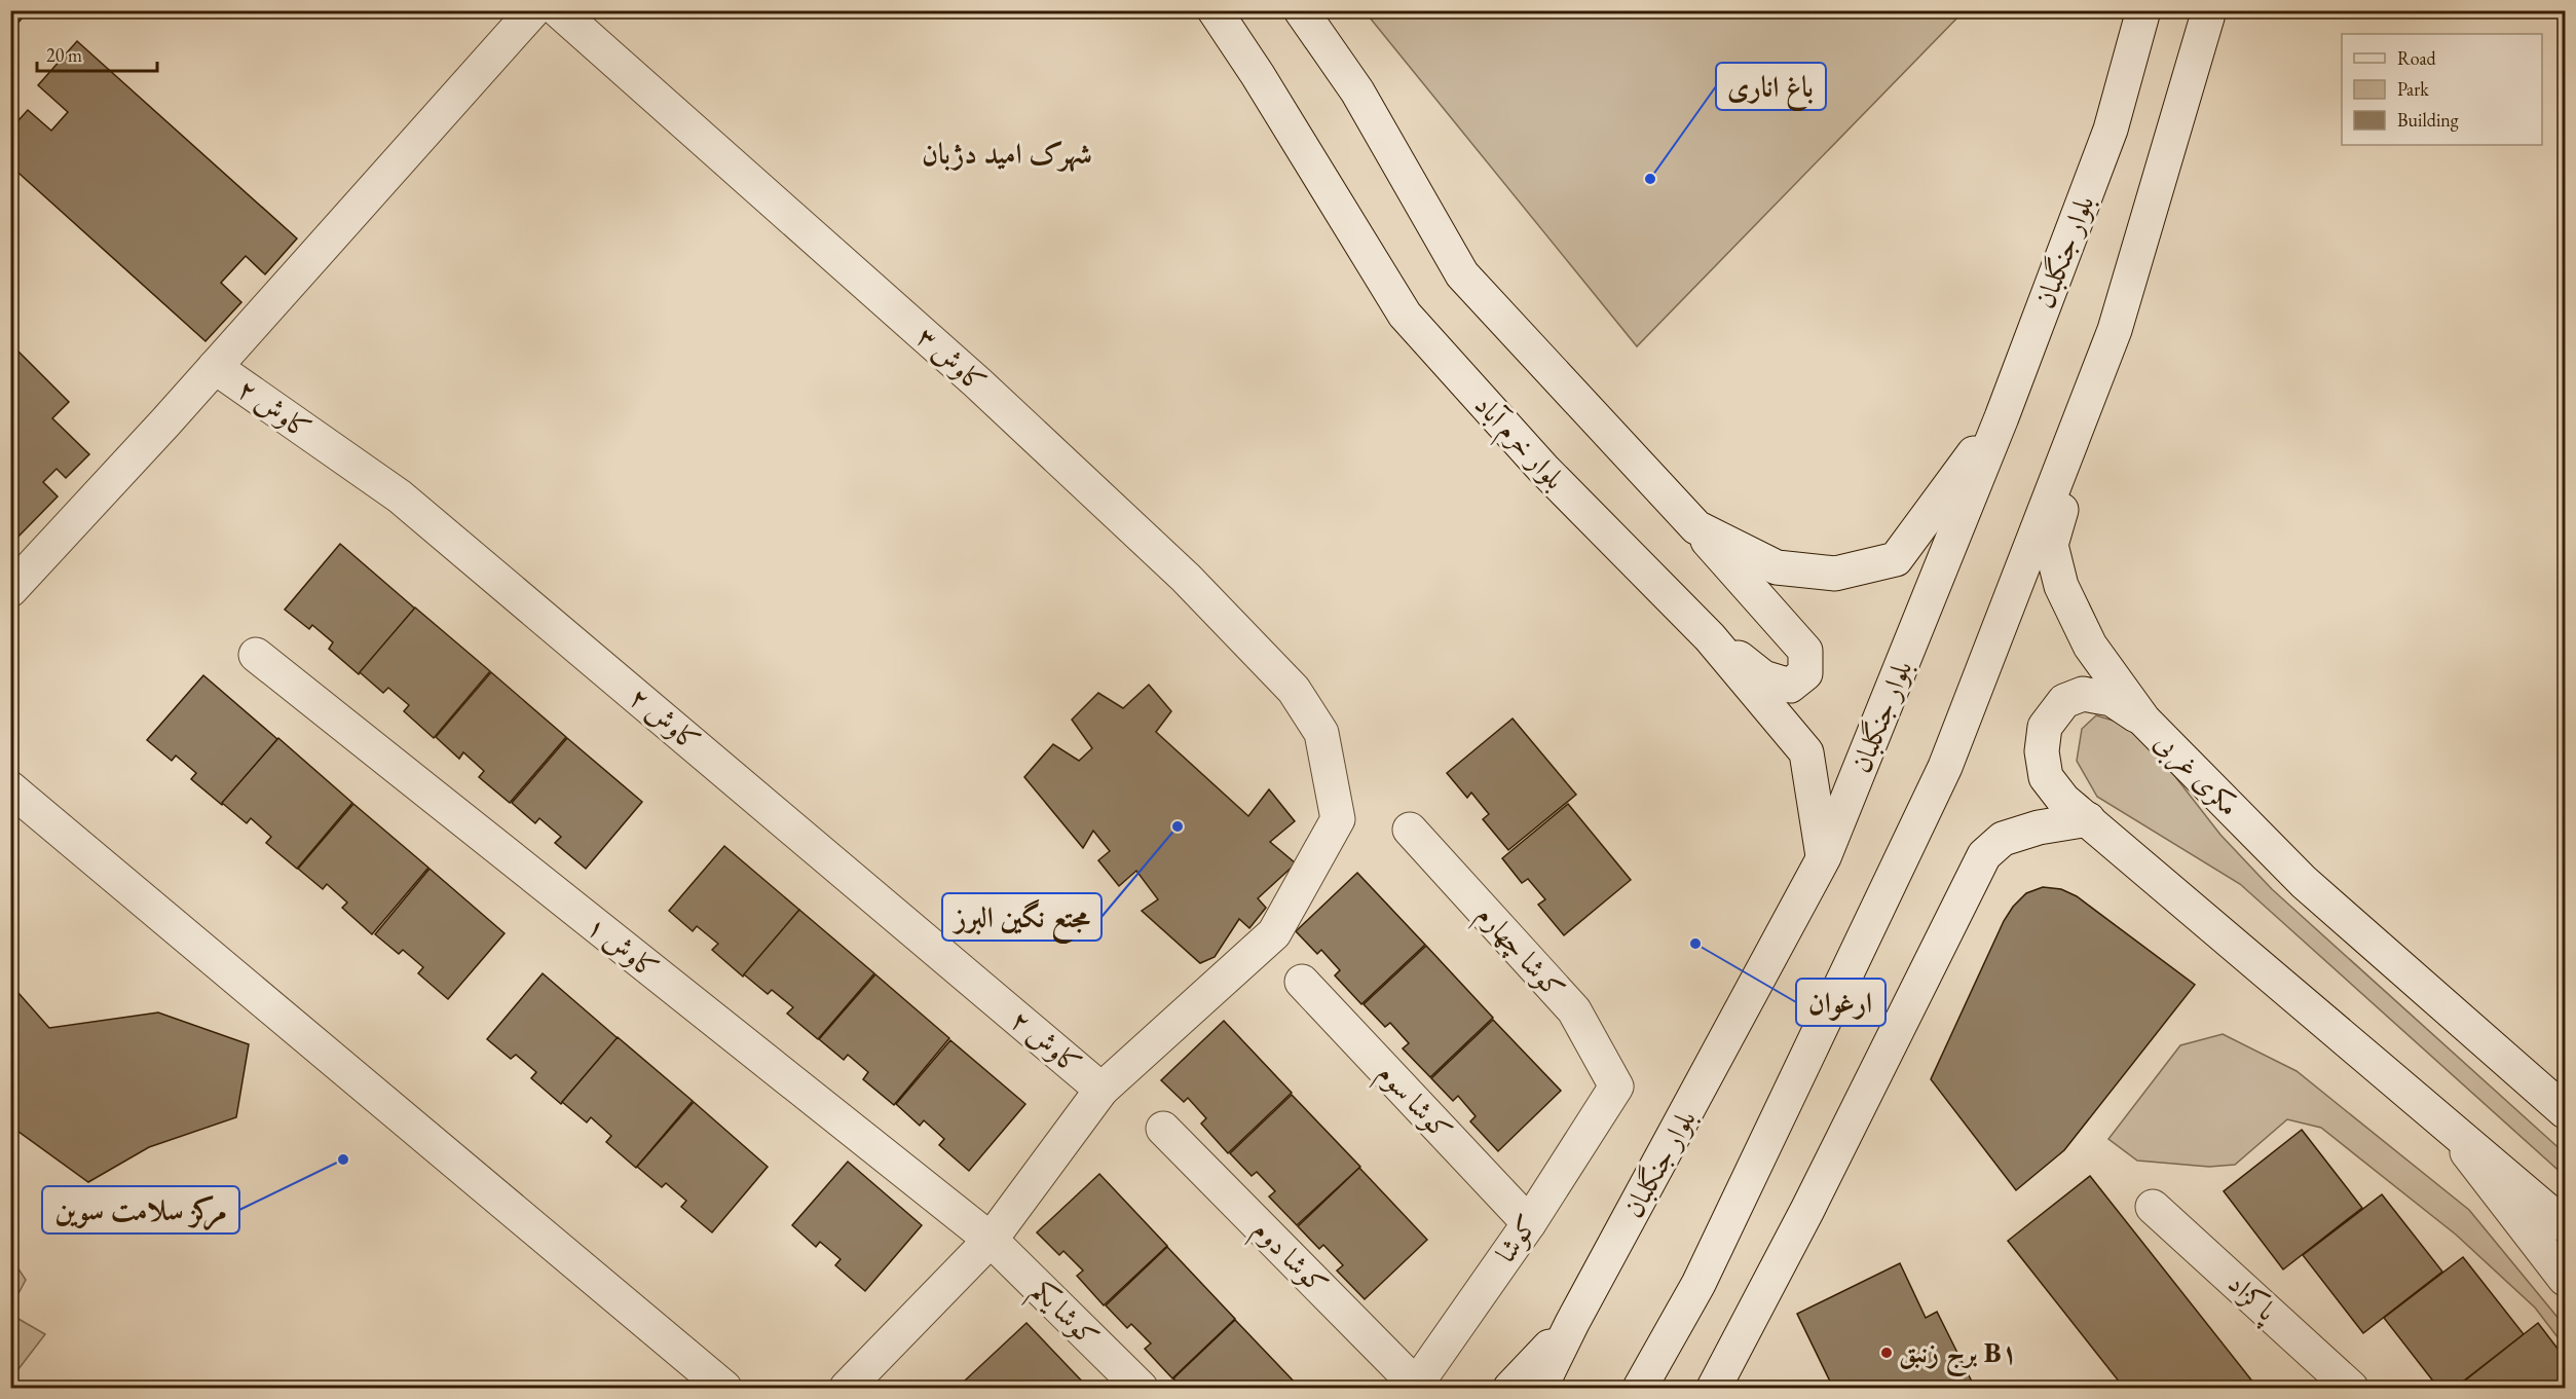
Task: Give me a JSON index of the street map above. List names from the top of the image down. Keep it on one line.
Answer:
{"streets":{"street":["بلوار جنگلبان","کاوش ۳","کاوش ۲","بلوار خرم آباد","مکری غربی","کاوش ۱","کوشا چهارم","کوشا سوم","کوشا","کوشا دوم","پاکزاد","کوشا یکم"]},"crossings":[["بلوار جنگلبان","بلوار خرم آباد"],["کاوش ۳","کاوش ۲"],["کاوش ۱","کوشا یکم"],["کوشا چهارم","کوشا"],["کوشا سوم","کوشا"],["کوشا","کوشا دوم"]],"districts":["شهرک امید دژبان"],"places":["باغ اناری","مجتع نگین البرز","ارغوان","مرکز سلامت سوین","برج زنبق B۱"],"legend":["Road","Park","Building"],"scale_bar":"20 m"}
